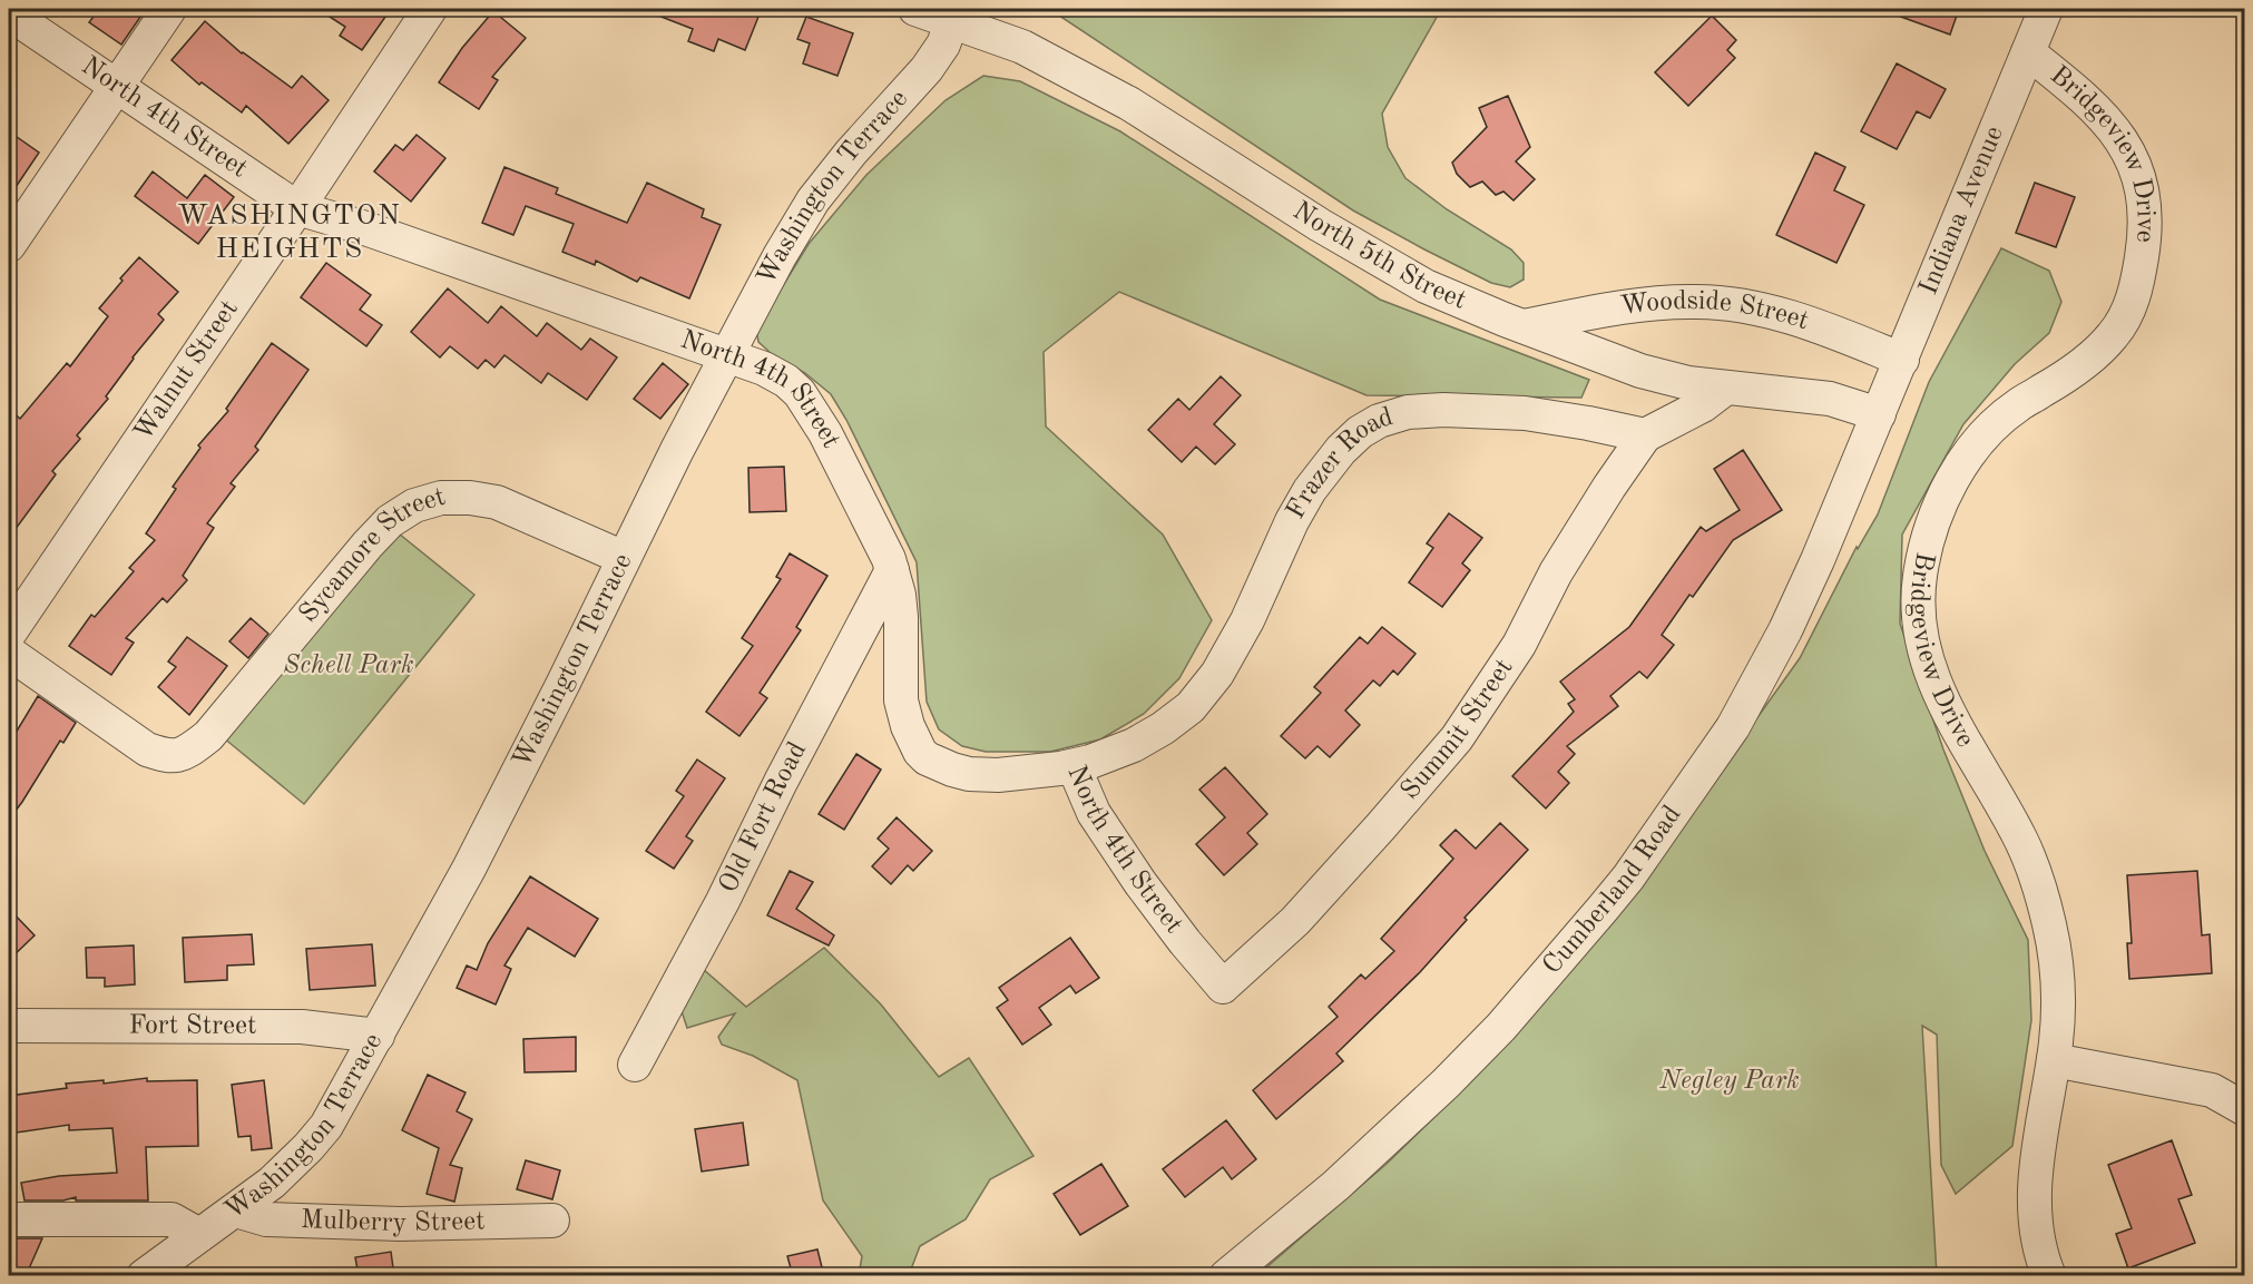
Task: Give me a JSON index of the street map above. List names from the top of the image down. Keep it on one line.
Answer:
{"streets":{"street":["North 4th Street","Bridgeview Drive","Washington Terrace","Indiana Avenue","North 5th Street","Woodside Street","Walnut Street","Frazer Road","Sycamore Street","Summit Street","Old Fort Road","Cumberland Road","Fort Street","Mulberry Street"]},"crossings":[["North 4th Street","Washington Terrace"],["North 4th Street","Walnut Street"],["North 4th Street","Frazer Road"],["North 4th Street","Summit Street"],["North 4th Street","Old Fort Road"],["Bridgeview Drive","Indiana Avenue"],["Washington Terrace","North 5th Street"],["Washington Terrace","Sycamore Street"],["Washington Terrace","Fort Street"],["Washington Terrace","Mulberry Street"],["Indiana Avenue","North 5th Street"],["Indiana Avenue","Woodside Street"],["Indiana Avenue","Cumberland Road"],["North 5th Street","Woodside Street"],["North 5th Street","Cumberland Road"],["Frazer Road","Summit Street"]],"districts":["WASHINGTON HEIGHTS"],"parks":["Schell Park","Negley Park"]}
